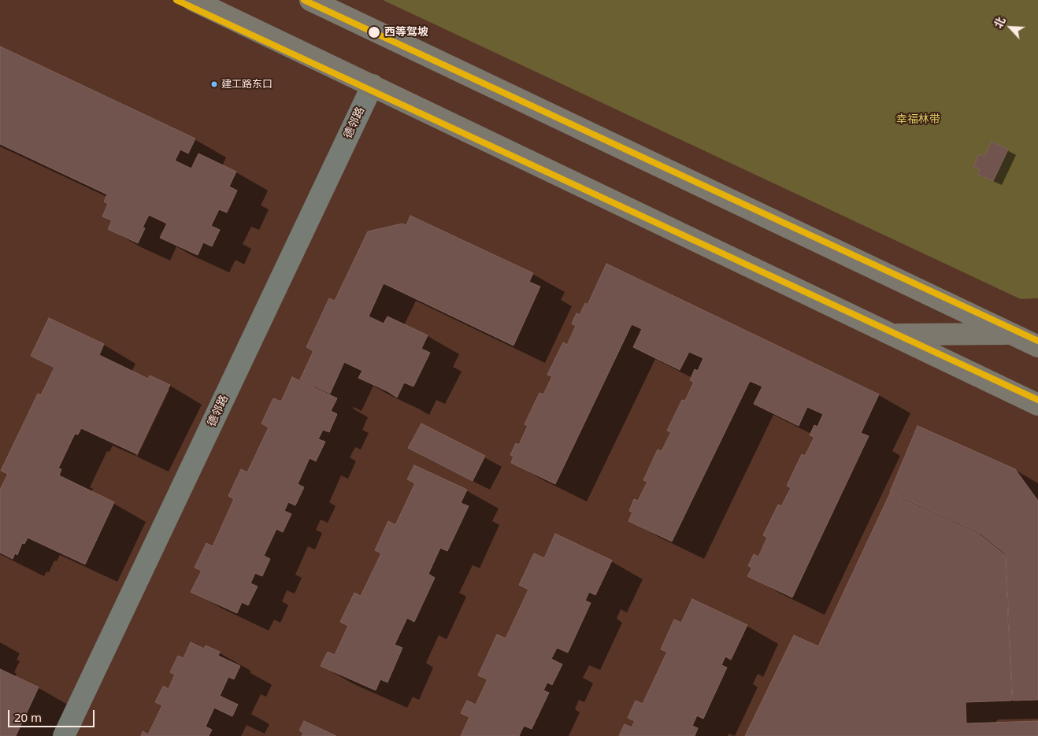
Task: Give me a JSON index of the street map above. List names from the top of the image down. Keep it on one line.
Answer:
{"streets":{"street":["德邻路"]},"parks":["幸福林带"],"places":["西等驾坡","建工路东口"],"scale_bar":"20 m","north":"top left"}
